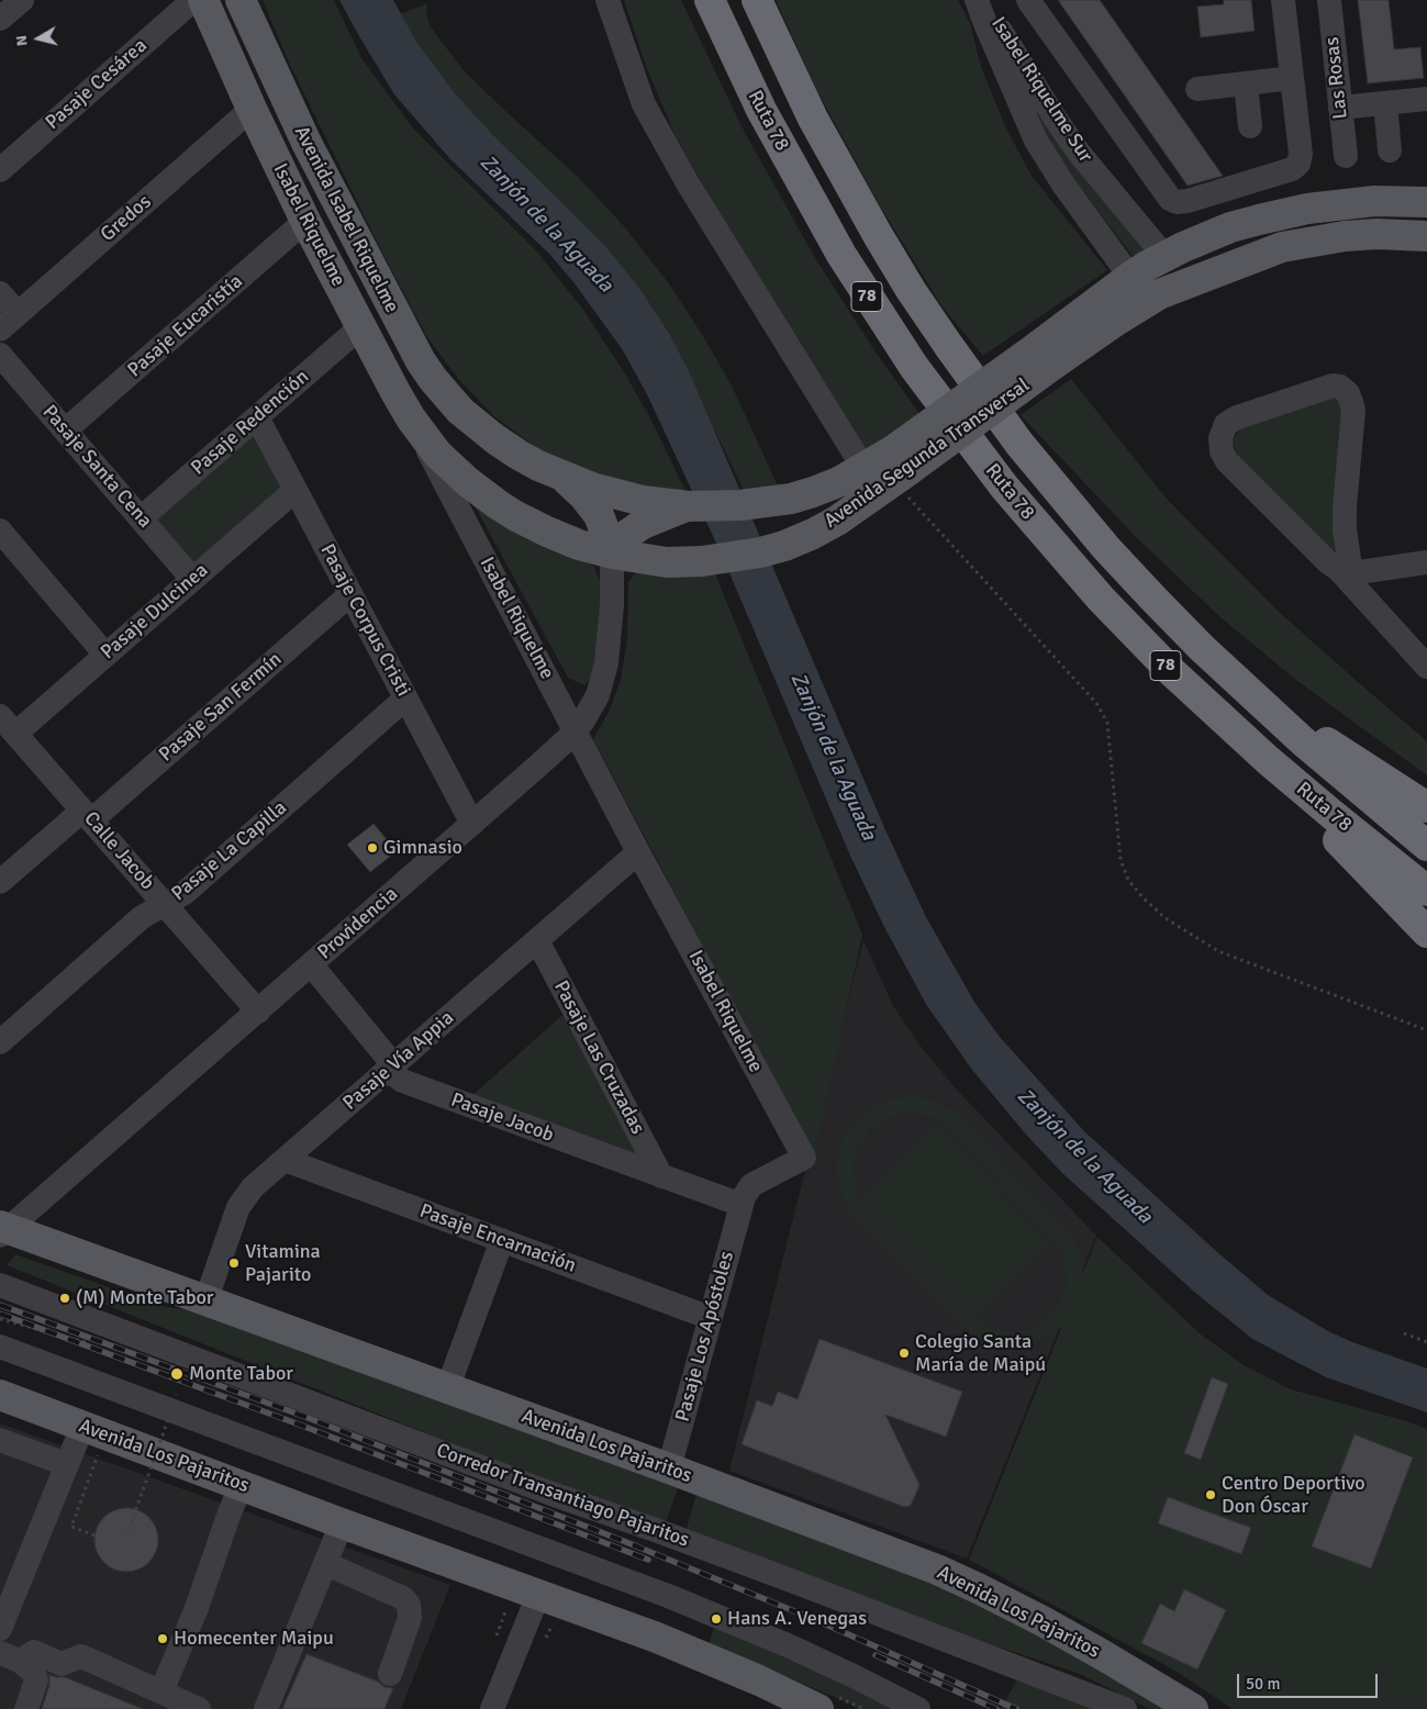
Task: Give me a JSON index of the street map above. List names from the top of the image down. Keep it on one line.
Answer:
{"streets":{"highway":["Ruta 78","78"],"main road":["Avenida Isabel Riquelme","Isabel Riquelme","Avenida Segunda Transversal","Avenida Los Pajaritos"],"street":["Las Rosas","Pasaje Cesárea","Isabel Riquelme Sur","Gredos","Pasaje Eucaristía","Pasaje Redención","Pasaje Santa Cena","Pasaje Dulcinea","Pasaje Corpus Cristi","Pasaje San Fermín","Calle Jacob","Pasaje La Capilla","Providencia","Pasaje Las Cruzadas","Pasaje Vía Appia","Pasaje Jacob","Pasaje Encarnación","Pasaje Los Apóstoles","Corredor Transantiago Pajaritos"]},"crossings":[["Isabel Riquelme Sur","Avenida Segunda Transversal"],["Gredos","Isabel Riquelme"],["Avenida Isabel Riquelme","Avenida Segunda Transversal"],["Isabel Riquelme","Pasaje Eucaristía"],["Isabel Riquelme","Pasaje Redención"],["Isabel Riquelme","Avenida Segunda Transversal"],["Isabel Riquelme","Providencia"],["Isabel Riquelme","Pasaje Vía Appia"],["Isabel Riquelme","Pasaje Jacob"],["Isabel Riquelme","Pasaje Los Apóstoles"],["Pasaje Eucaristía","Pasaje Santa Cena"],["Pasaje Redención","Pasaje Santa Cena"],["Pasaje Redención","Pasaje Corpus Cristi"],["Avenida Segunda Transversal","Providencia"],["Pasaje Santa Cena","Pasaje Dulcinea"],["Pasaje Dulcinea","Pasaje Corpus Cristi"],["Pasaje Dulcinea","Calle Jacob"],["Pasaje Corpus Cristi","Pasaje San Fermín"],["Pasaje Corpus Cristi","Pasaje La Capilla"],["Pasaje Corpus Cristi","Providencia"],["Pasaje San Fermín","Calle Jacob"],["Calle Jacob","Pasaje La Capilla"],["Calle Jacob","Providencia"],["Providencia","Pasaje Jacob"],["Providencia","Avenida Los Pajaritos"],["Pasaje Las Cruzadas","Pasaje Vía Appia"],["Pasaje Las Cruzadas","Pasaje Jacob"],["Pasaje Vía Appia","Pasaje Jacob"],["Pasaje Vía Appia","Pasaje Encarnación"],["Pasaje Vía Appia","Avenida Los Pajaritos"],["Pasaje Jacob","Pasaje Los Apóstoles"],["Pasaje Encarnación","Pasaje Los Apóstoles"],["Pasaje Los Apóstoles","Avenida Los Pajaritos"]],"water":["Zanjón de la Aguada"],"places":["Gimnasio","Vitamina Pajarito","(M) Monte Tabor","Colegio Santa María de Maipú","Monte Tabor","Centro Deportivo Don Óscar","Hans A. Venegas","Homecenter Maipu"],"scale_bar":"50 m","north":"left"}
